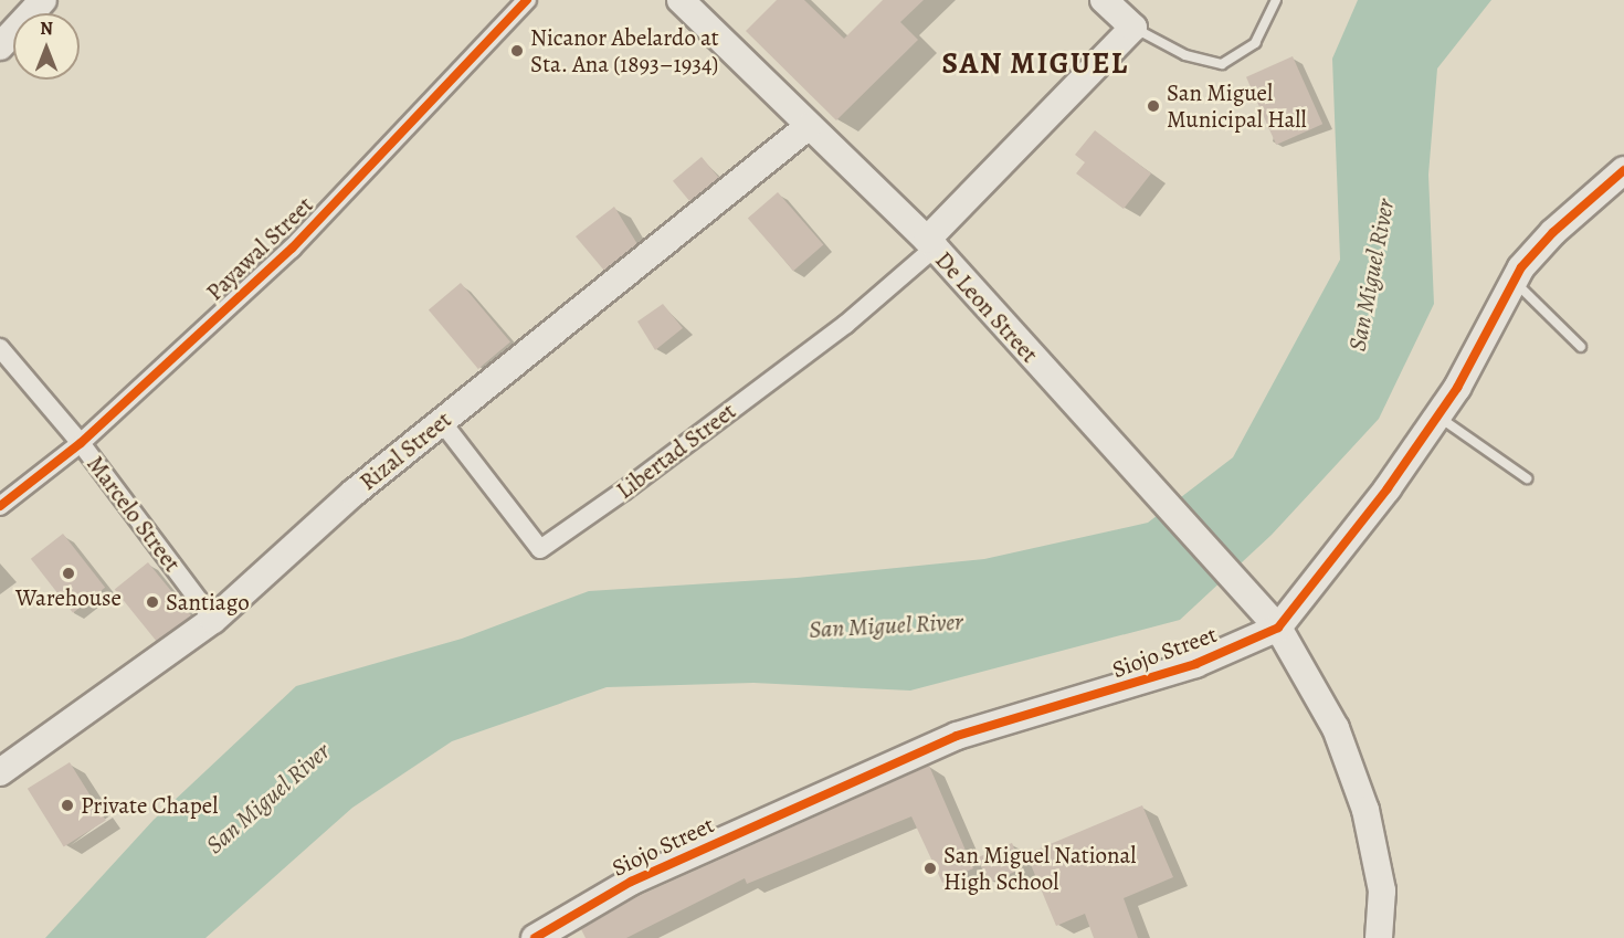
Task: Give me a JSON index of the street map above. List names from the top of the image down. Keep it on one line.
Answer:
{"streets":{"main road":["De Leon Street","Rizal Street","Libertad Street","Siojo Street"],"street":["Payawal Street","Marcelo Street"]},"crossings":[["Payawal Street","Marcelo Street"],["De Leon Street","Rizal Street"],["De Leon Street","Libertad Street"],["De Leon Street","Siojo Street"],["Rizal Street","Libertad Street"],["Rizal Street","Marcelo Street"]],"districts":["SAN MIGUEL"],"water":["San Miguel River"],"places":["Nicanor Abelardo at Sta. Ana (1893–1934)","San Miguel Municipal Hall","Warehouse","Santiago","Private Chapel","San Miguel National High School"],"north":"top"}
